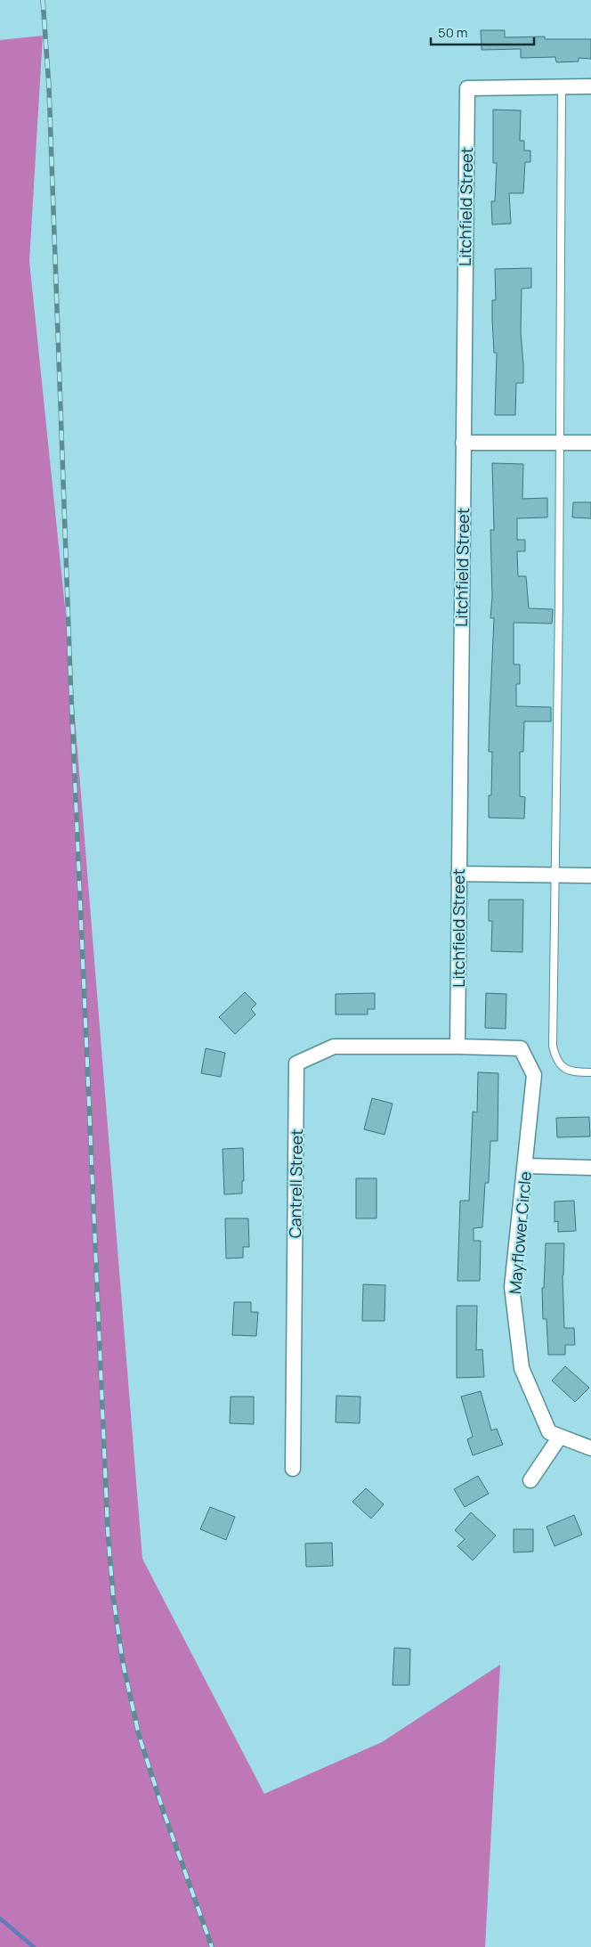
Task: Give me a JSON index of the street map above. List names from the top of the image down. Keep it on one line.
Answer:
{"streets":{"street":["Litchfield Street","Cantrell Street","Mayflower Circle"]},"crossings":[["Litchfield Street","Cantrell Street"],["Litchfield Street","Mayflower Circle"],["Cantrell Street","Mayflower Circle"]],"scale_bar":"50 m"}
